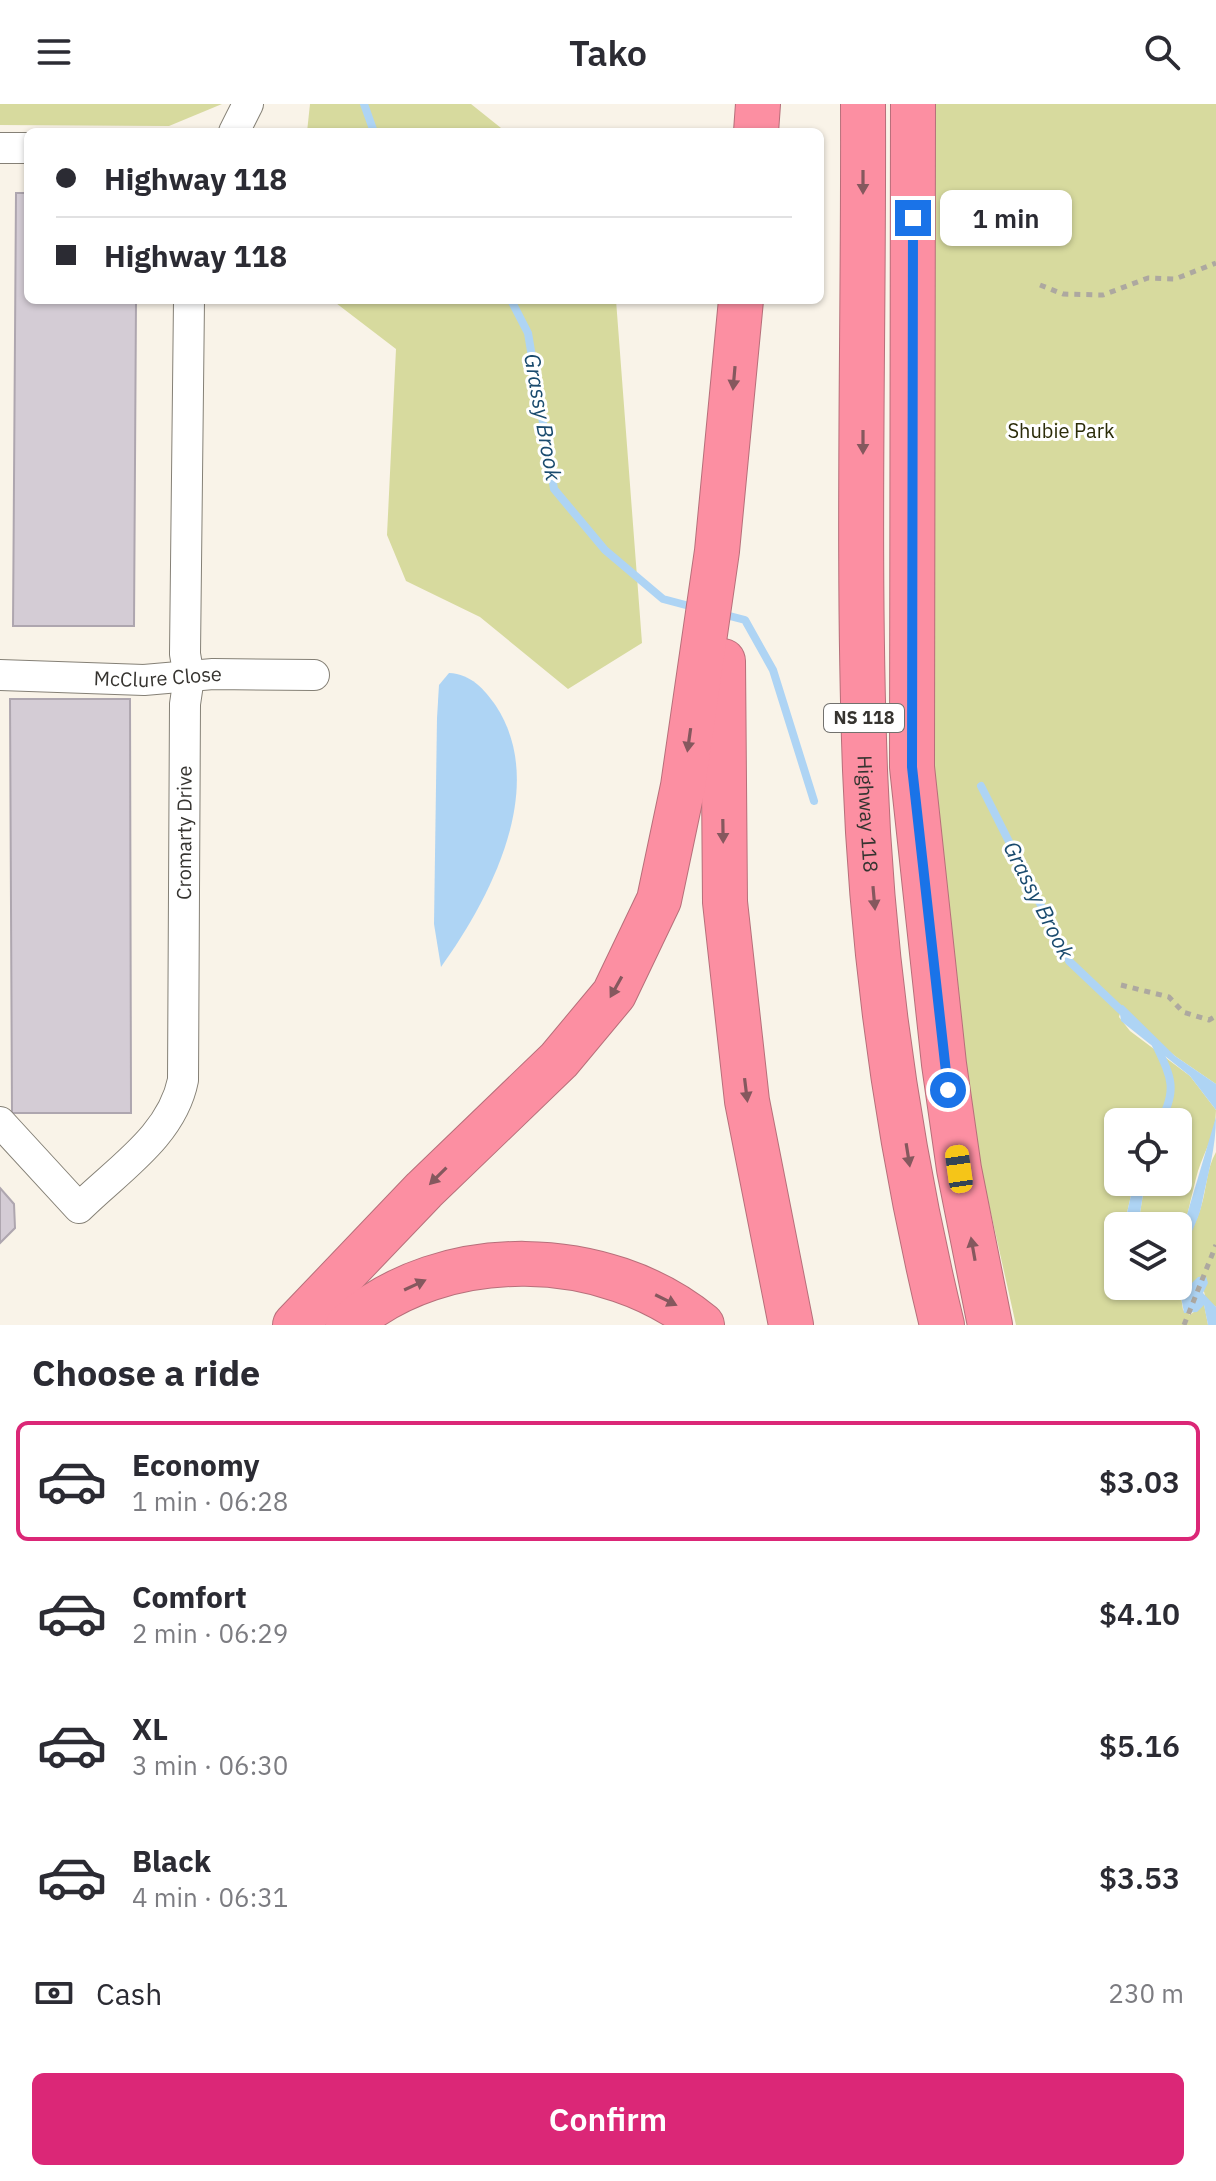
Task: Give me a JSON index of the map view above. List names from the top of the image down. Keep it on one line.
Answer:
{"streets":{"highway":["NS 118","Highway 118"],"street":["McClure Close","Cromarty Drive"]},"crossings":[["McClure Close","Cromarty Drive"]],"water":["Grassy Brook"],"parks":["Shubie Park"],"page":{"header":"Tako","banner":["Highway 118","Highway 118"],"bubble":"1 min","heading":"Choose a ride","list":[{"name":"Economy","note":"1 min · 06:28","value":"$3.03"},{"name":"Comfort","note":"2 min · 06:29","value":"$4.10"},{"name":"XL","note":"3 min · 06:30","value":"$5.16"},{"name":"Black","note":"4 min · 06:31","value":"$3.53"}],"pay":["Cash","230 m"],"buttons":"Confirm"}}
